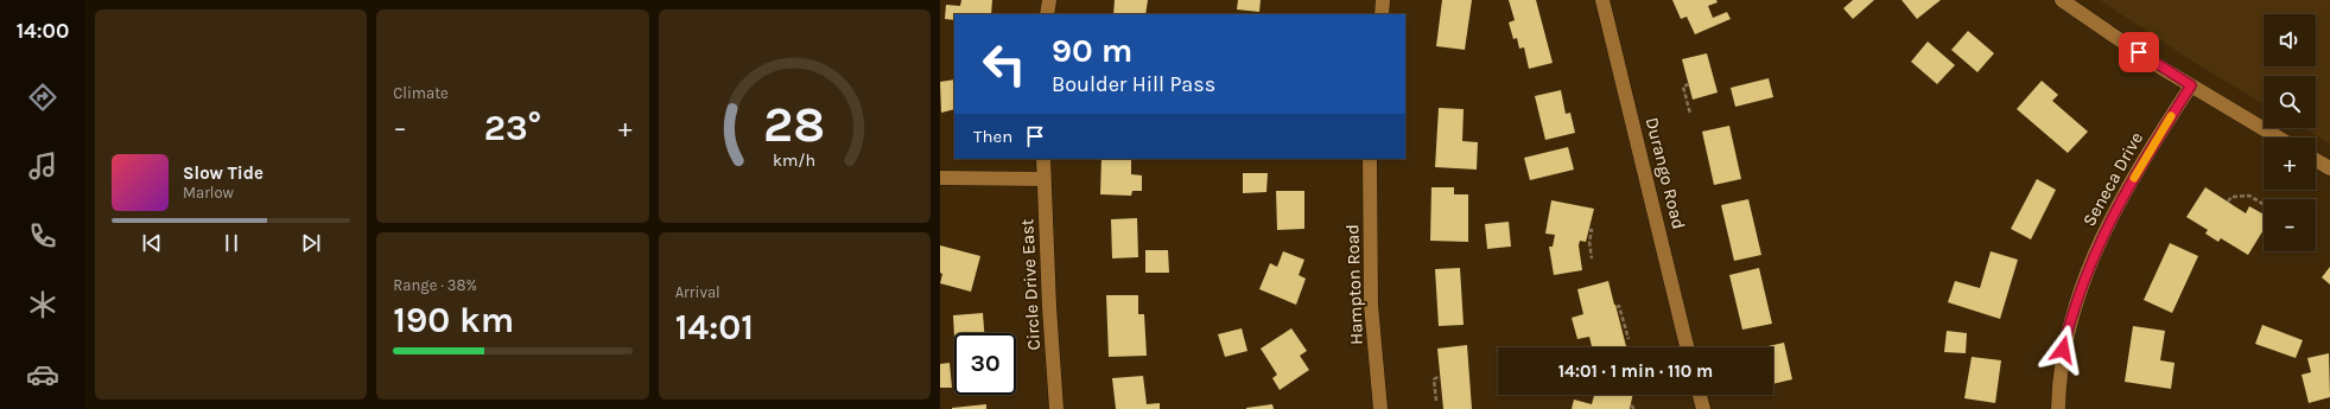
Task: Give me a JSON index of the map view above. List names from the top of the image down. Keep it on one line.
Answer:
{"streets":{"street":["Durango Road","Seneca Drive","Circle Drive East","Hampton Road"]},"page":{"tabs":"14:00","tile":["Climate",["Range · 38%","190 km"],["Arrival","14:01"]],"map_buttons":["+","−"],"turn":["90 m","Boulder Hill Pass"],"heat":["−","23°","+"],"then":"Then","song":["Slow Tide","Marlow"],"limit":"30","trip":"14:01 · 1 min · 110 m","gauge":["28","km/h"]}}
